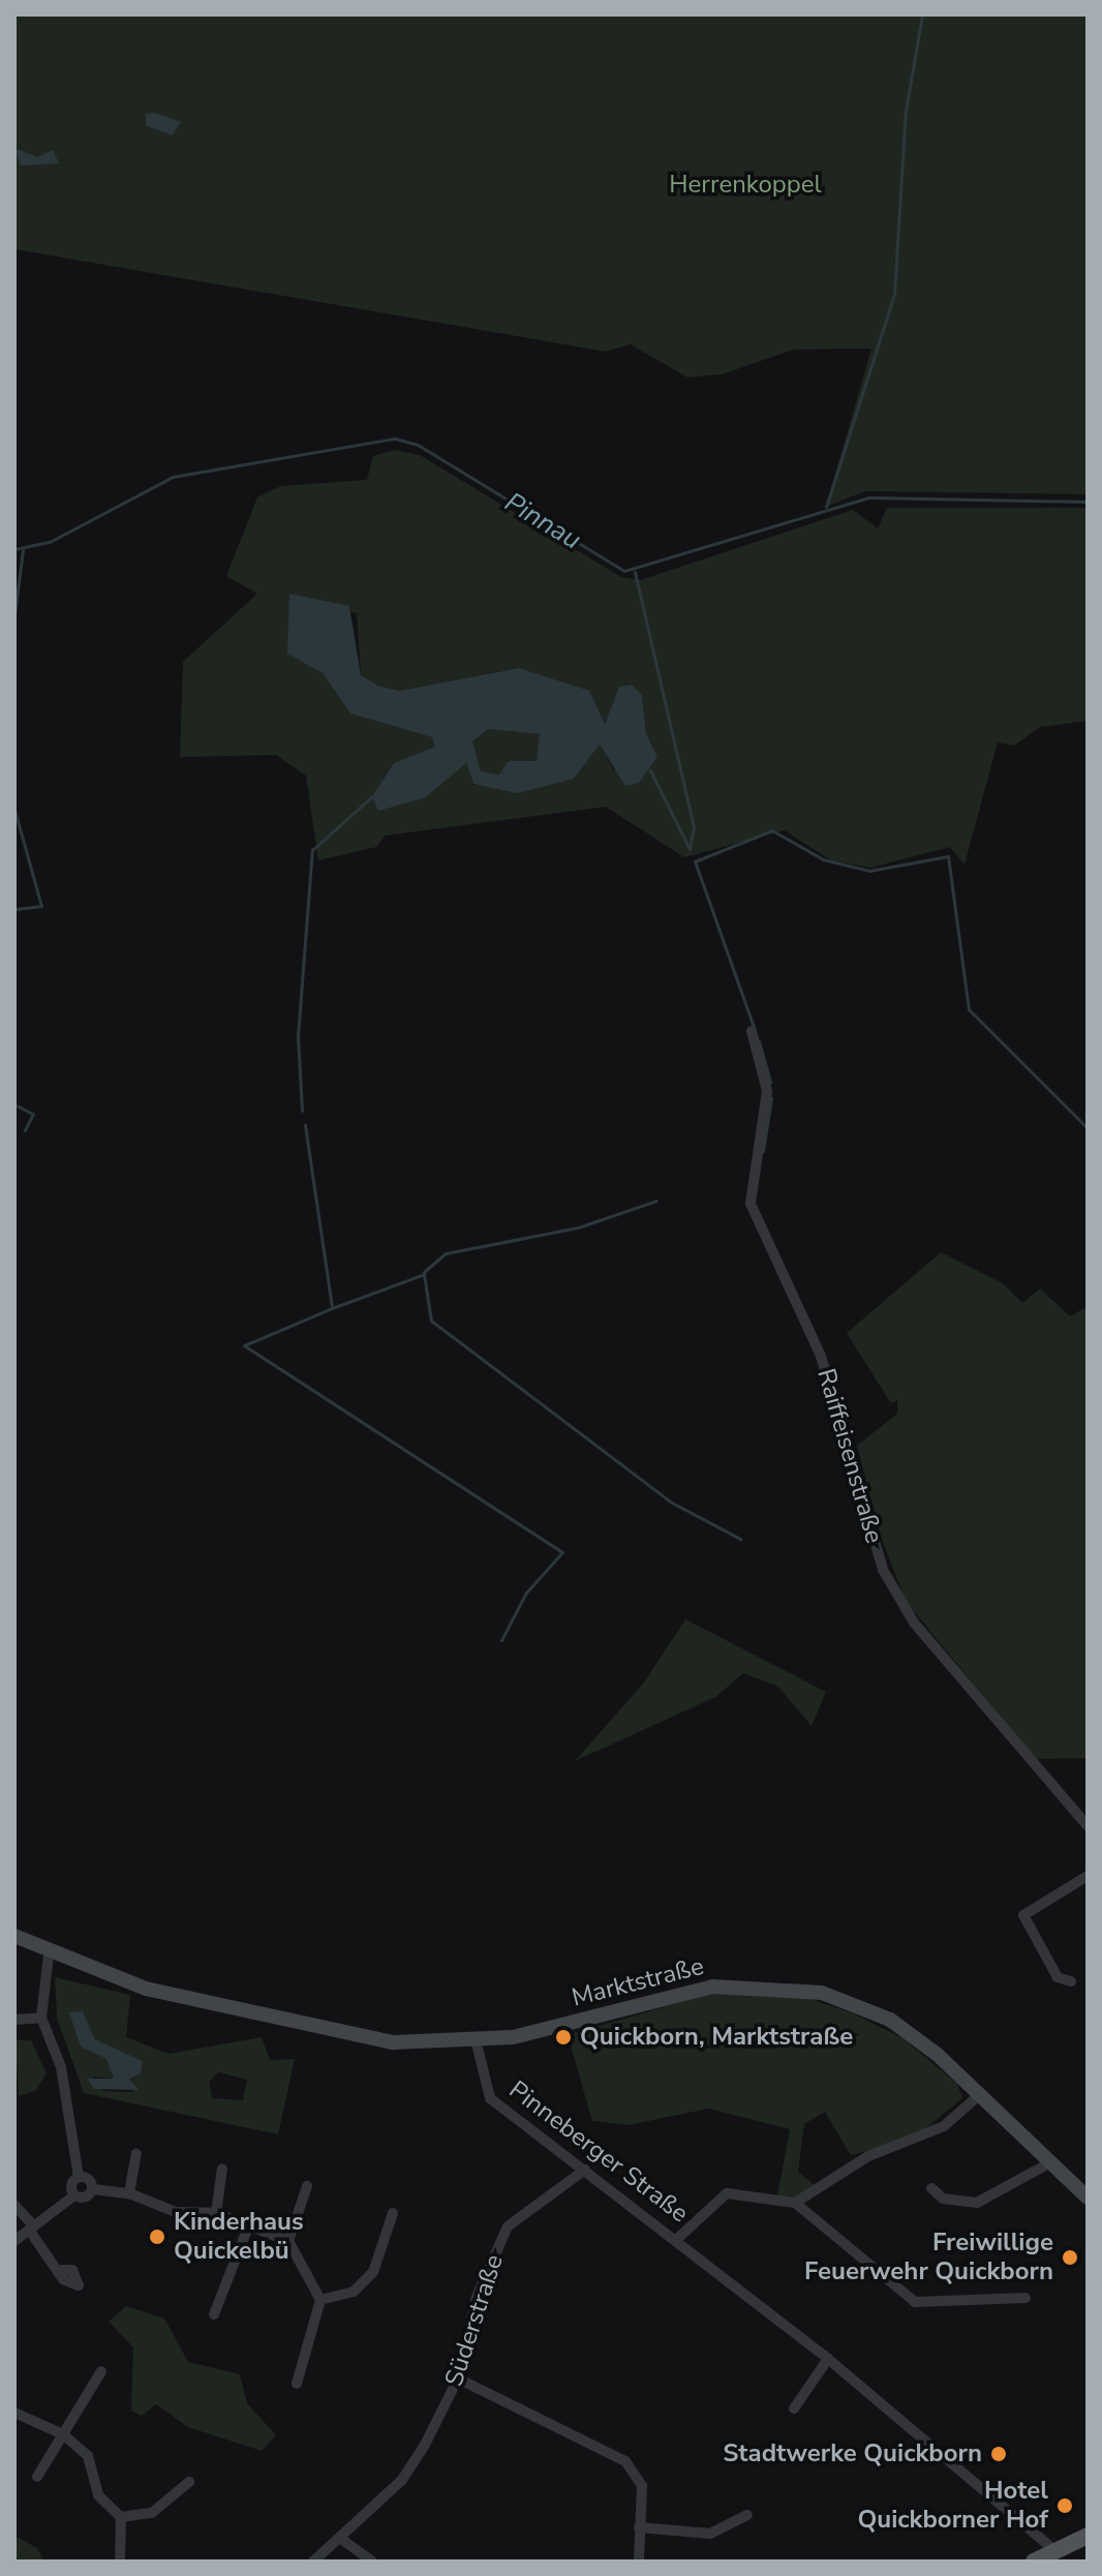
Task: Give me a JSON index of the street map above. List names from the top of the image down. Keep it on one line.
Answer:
{"streets":{"main road":["Marktstraße"],"street":["Raiffeisenstraße","Pinneberger Straße","Süderstraße"]},"crossings":[["Marktstraße","Pinneberger Straße"],["Pinneberger Straße","Süderstraße"]],"water":["Pinnau"],"parks":["Herrenkoppel"],"places":["Quickborn, Marktstraße","Kinderhaus Quickelbü","Freiwillige Feuerwehr Quickborn","Stadtwerke Quickborn","Hotel Quickborner Hof"]}
